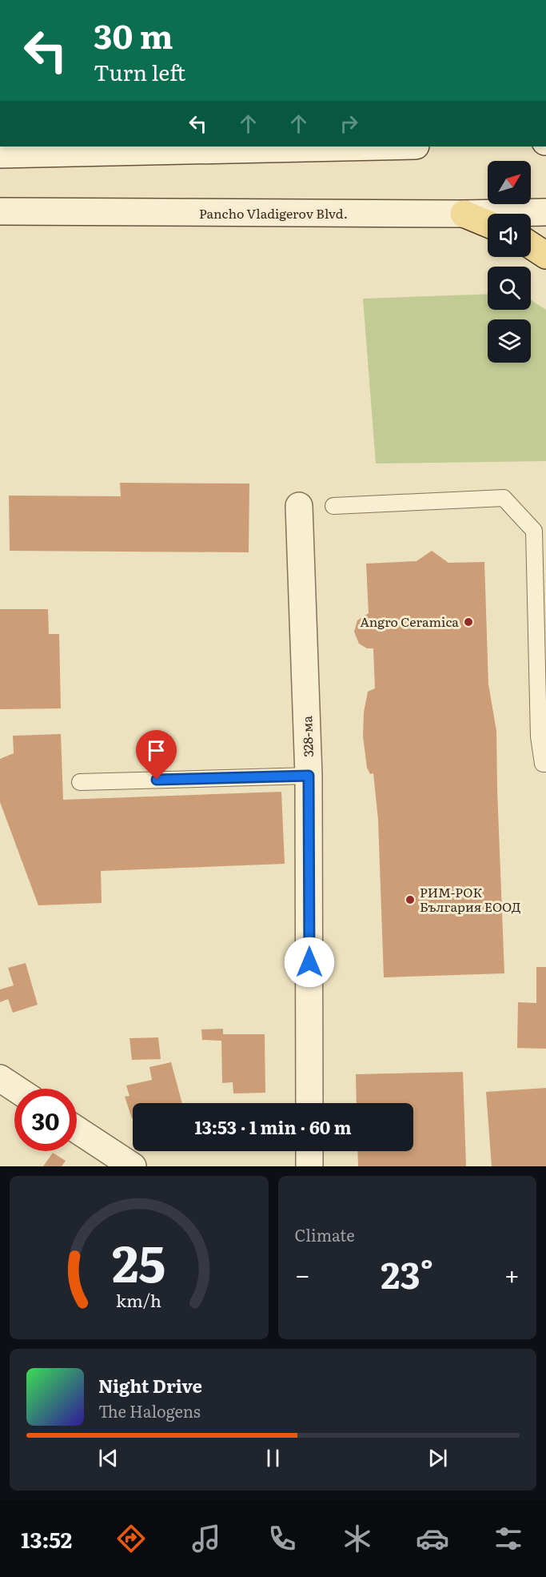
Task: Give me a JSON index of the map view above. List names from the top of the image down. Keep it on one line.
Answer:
{"streets":{"main road":["Pancho Vladigerov Blvd.","328-ма"]},"places":["Angro Ceramica","РИМ-РОК България ЕООД"],"north":"top right","page":{"turn":["30 m","Turn left"],"limit":"30","trip":"13:53 · 1 min · 60 m","tile":"Climate","heat":["−","23°","+"],"song":["Night Drive","The Halogens"],"tabs":"13:52","gauge":["25","km/h"]}}
